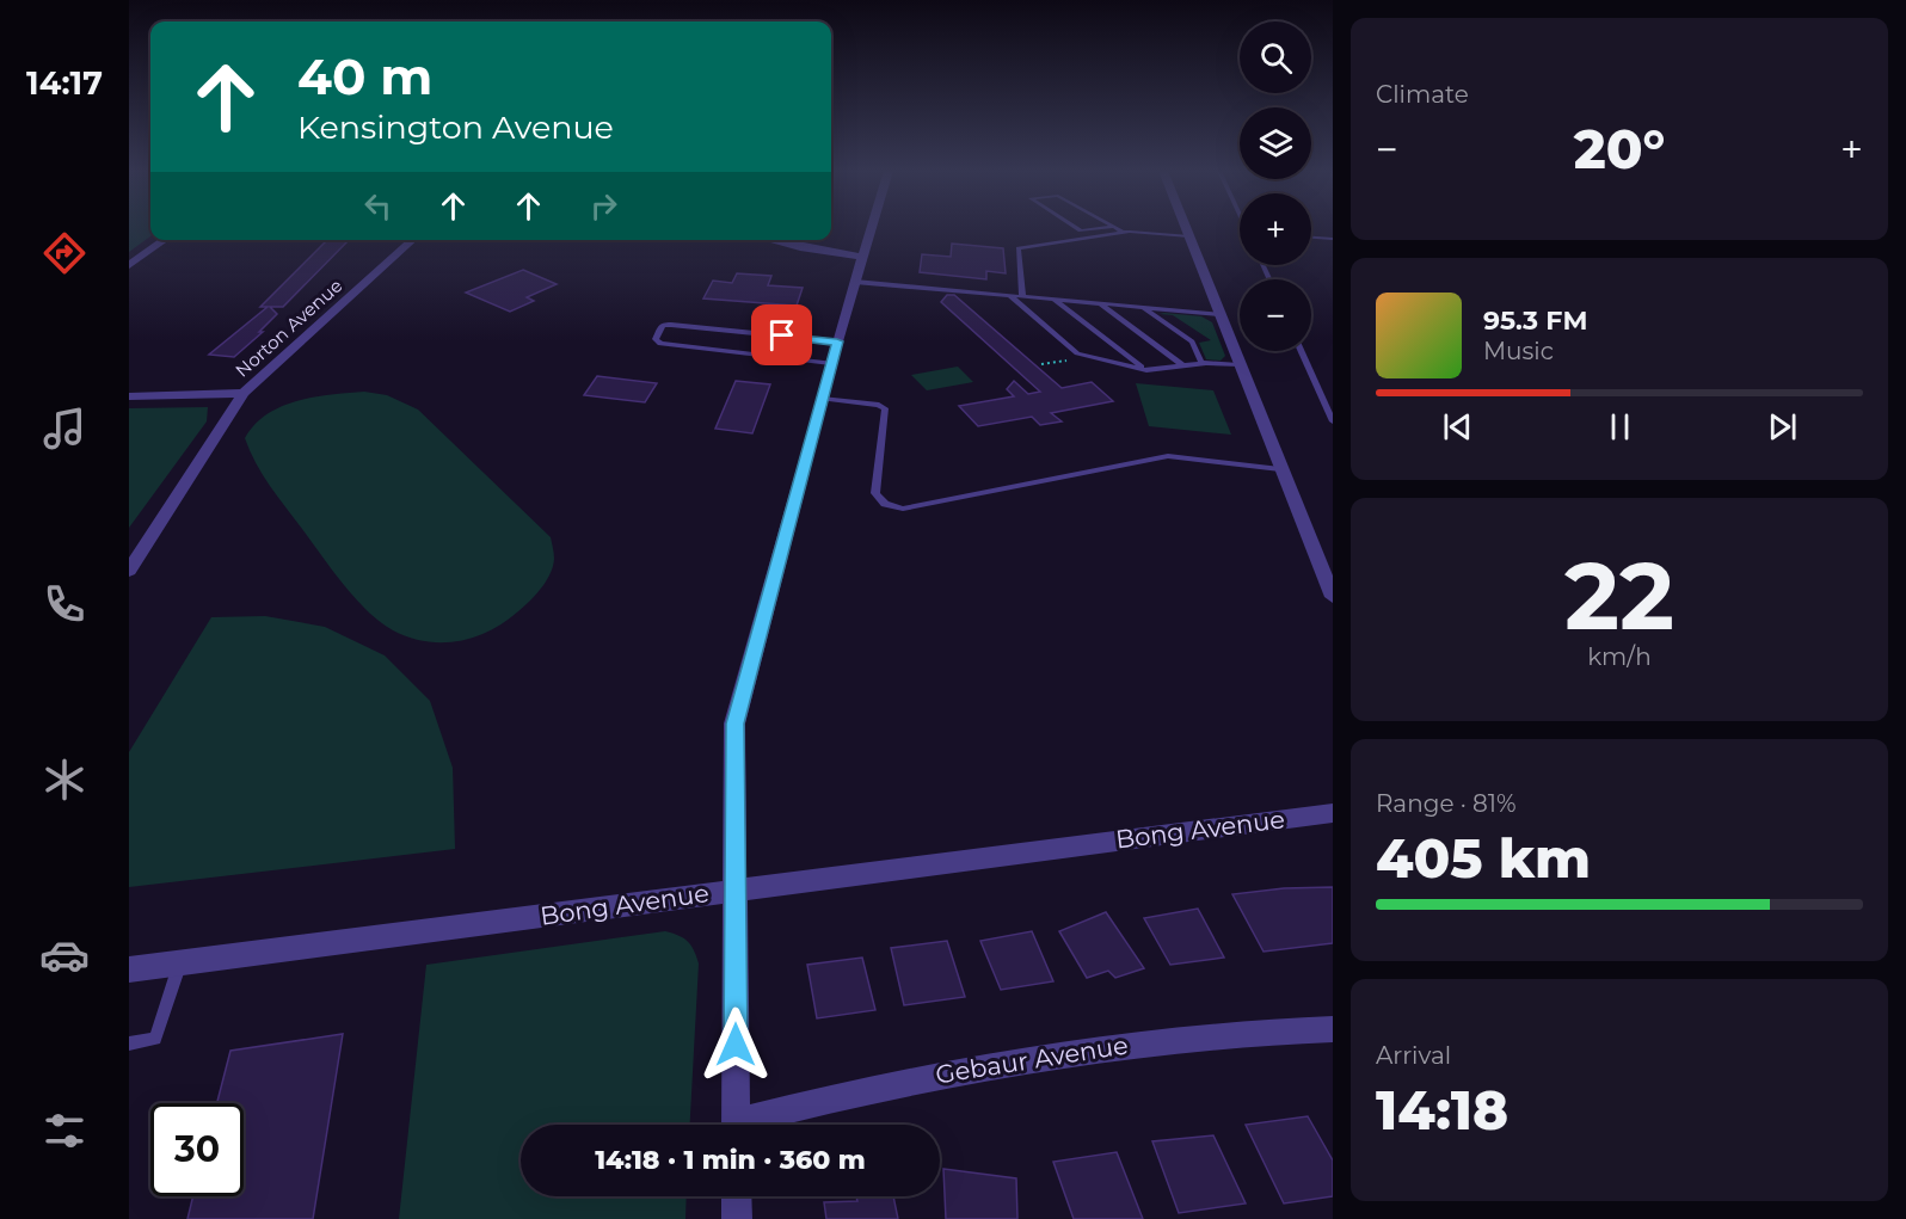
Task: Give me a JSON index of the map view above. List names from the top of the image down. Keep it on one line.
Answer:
{"streets":{"street":["Norton Avenue","Bong Avenue","Gebaur Avenue"]},"page":{"tabs":"14:17","tile":["Climate",["22","km/h"],["Range · 81%","405 km"],["Arrival","14:18"]],"map_buttons":["+","−"],"turn":["40 m","Kensington Avenue"],"heat":["−","20°","+"],"song":["95.3 FM","Music"],"limit":"30","trip":"14:18 · 1 min · 360 m"}}
